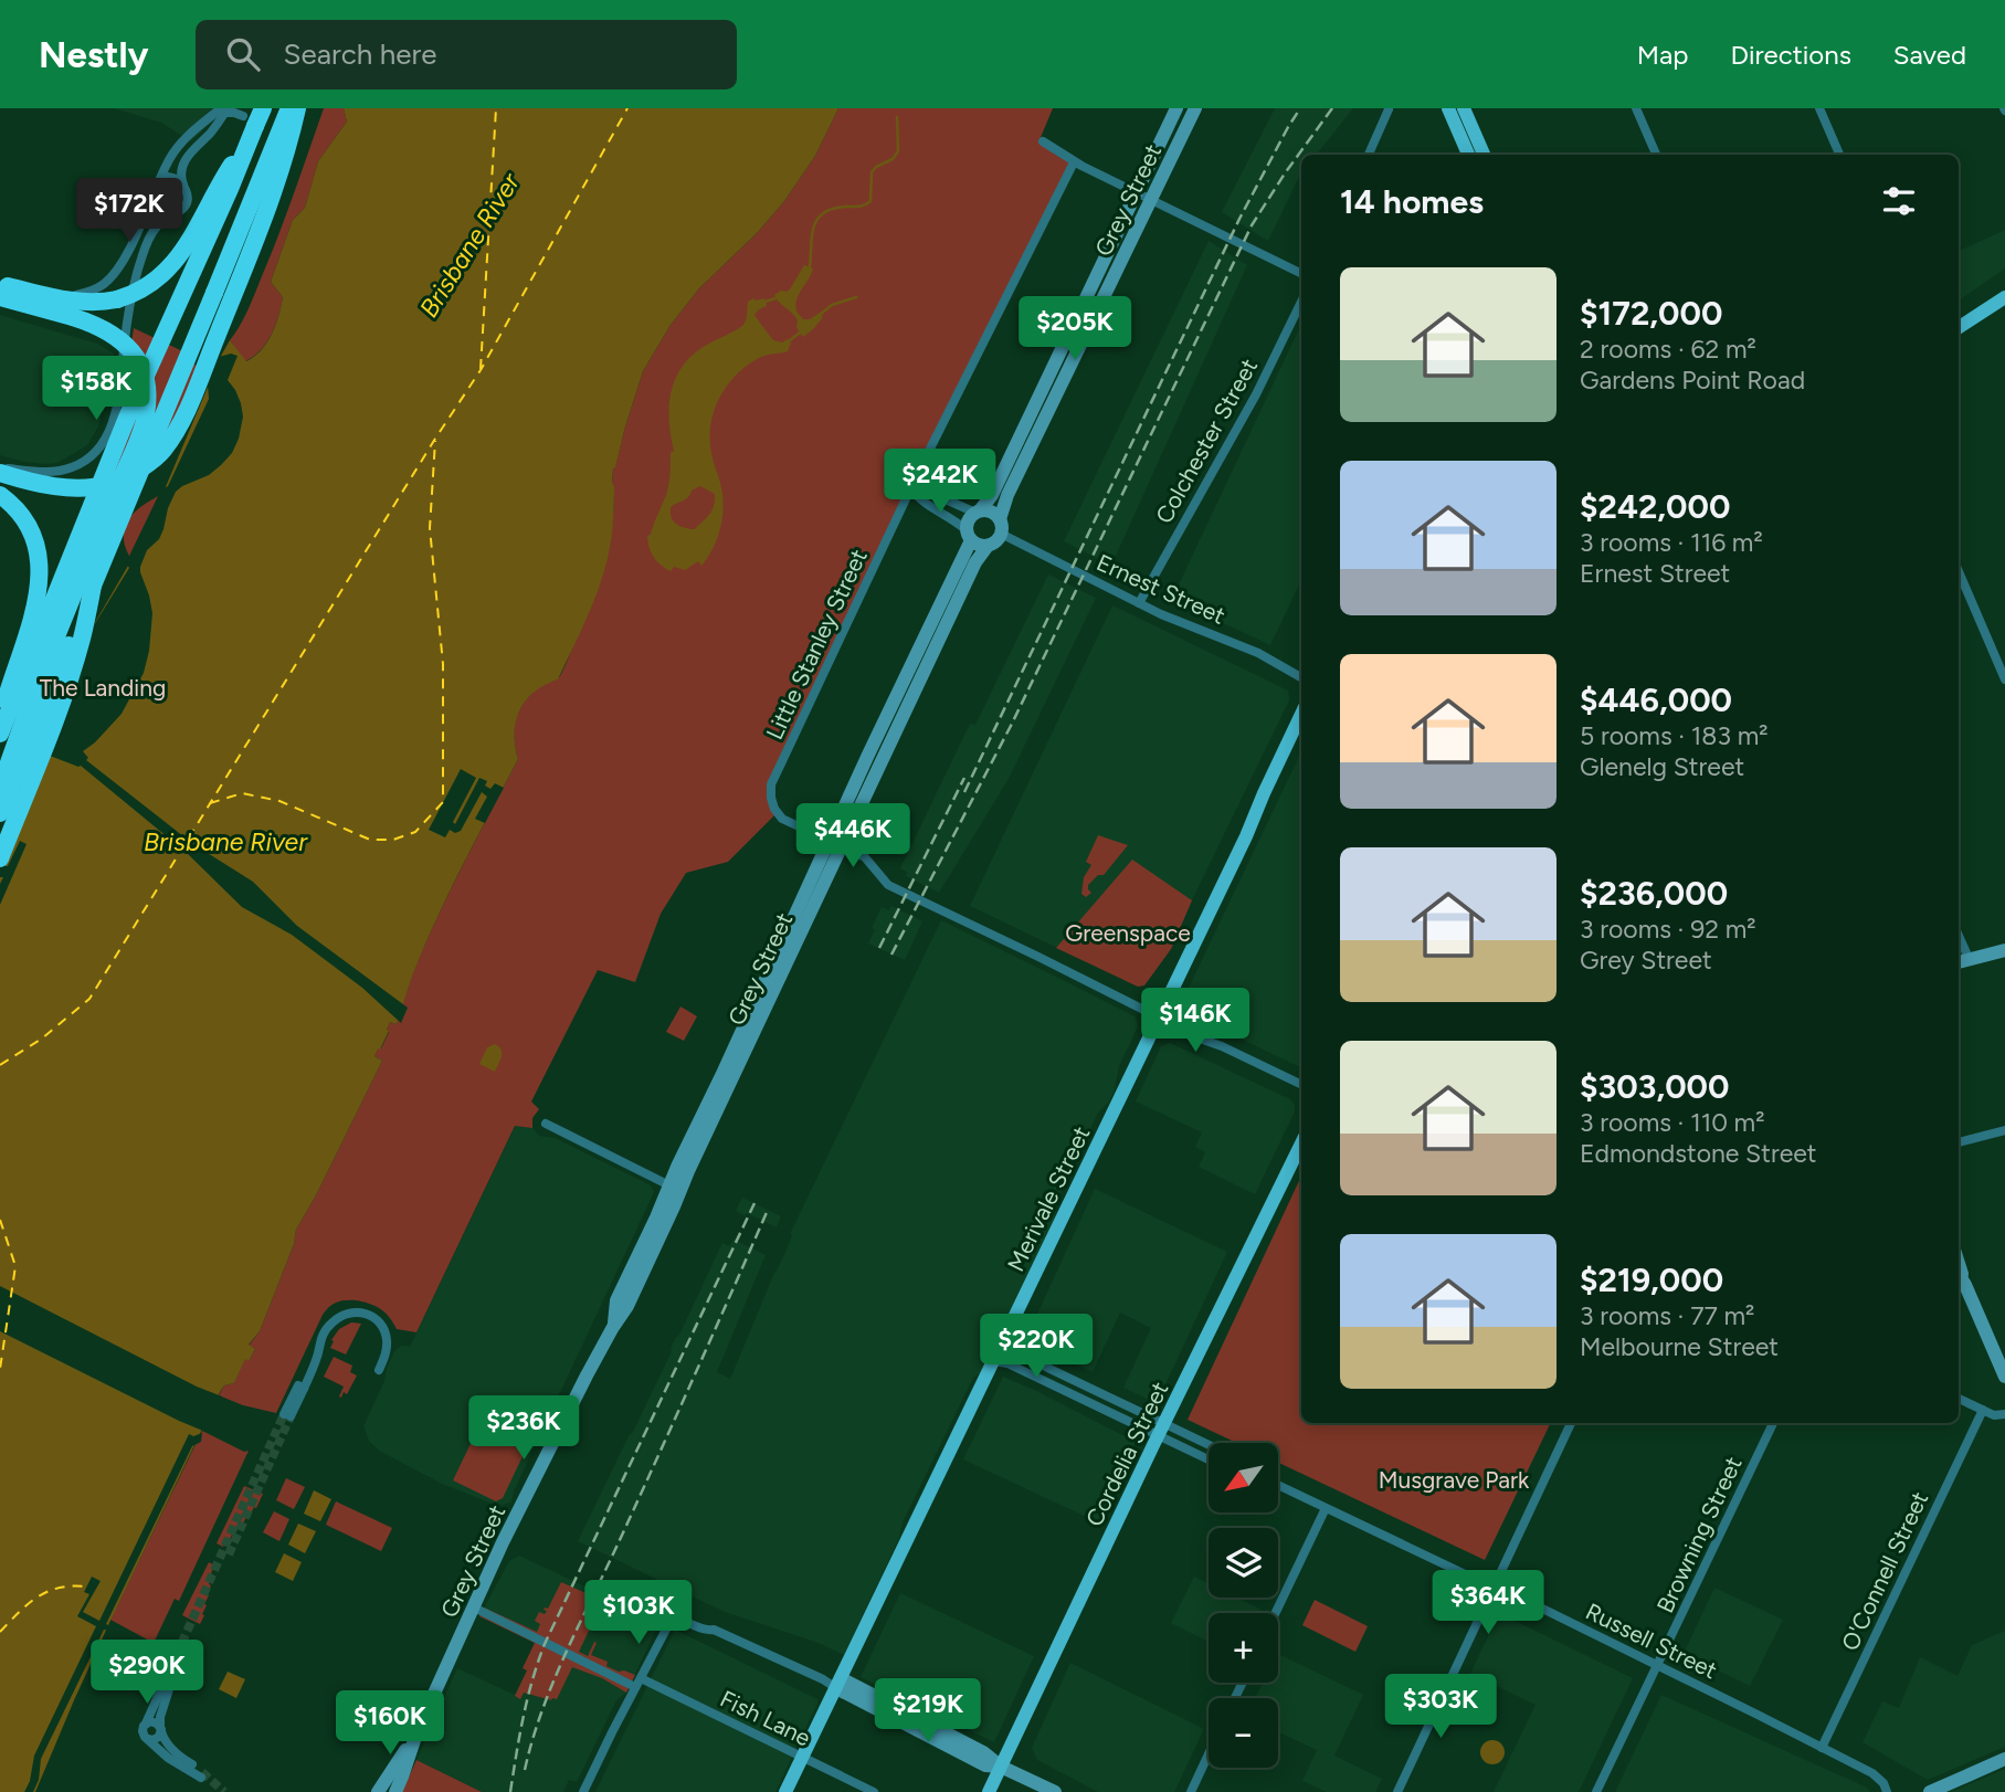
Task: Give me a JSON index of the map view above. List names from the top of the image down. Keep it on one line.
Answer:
{"streets":{"main road":["Merivale Street","Cordelia Street"],"street":["Grey Street","Colchester Street","Ernest Street","Little Stanley Street","Browning Street","O'Connell Street","Russell Street","Fish Lane"]},"crossings":[["Grey Street","Ernest Street"],["Grey Street","Little Stanley Street"],["Grey Street","Fish Lane"],["Colchester Street","Ernest Street"],["Merivale Street","Fish Lane"],["Browning Street","Russell Street"],["O'Connell Street","Russell Street"]],"water":["Brisbane River"],"parks":["The Landing","Greenspace","Musgrave Park"],"north":"bottom left","page":{"header":"Nestly","search":"Search here","nav":["Map","Directions","Saved"],"heading":"14 homes","price":["$172K","$205K","$158K","$242K","$446K","$146K","$220K","$236K","$364K","$103K","$290K","$303K","$219K","$160K"],"list":[{"name":"$172,000","note":"2 rooms · 62 m² · Gardens Point Road"},{"name":"$242,000","note":"3 rooms · 116 m² · Ernest Street"},{"name":"$446,000","note":"5 rooms · 183 m² · Glenelg Street"},{"name":"$236,000","note":"3 rooms · 92 m² · Grey Street"},{"name":"$303,000","note":"3 rooms · 110 m² · Edmondstone Street"},{"name":"$219,000","note":"3 rooms · 77 m² · Melbourne Street"}],"map_buttons":["+","−"]}}
